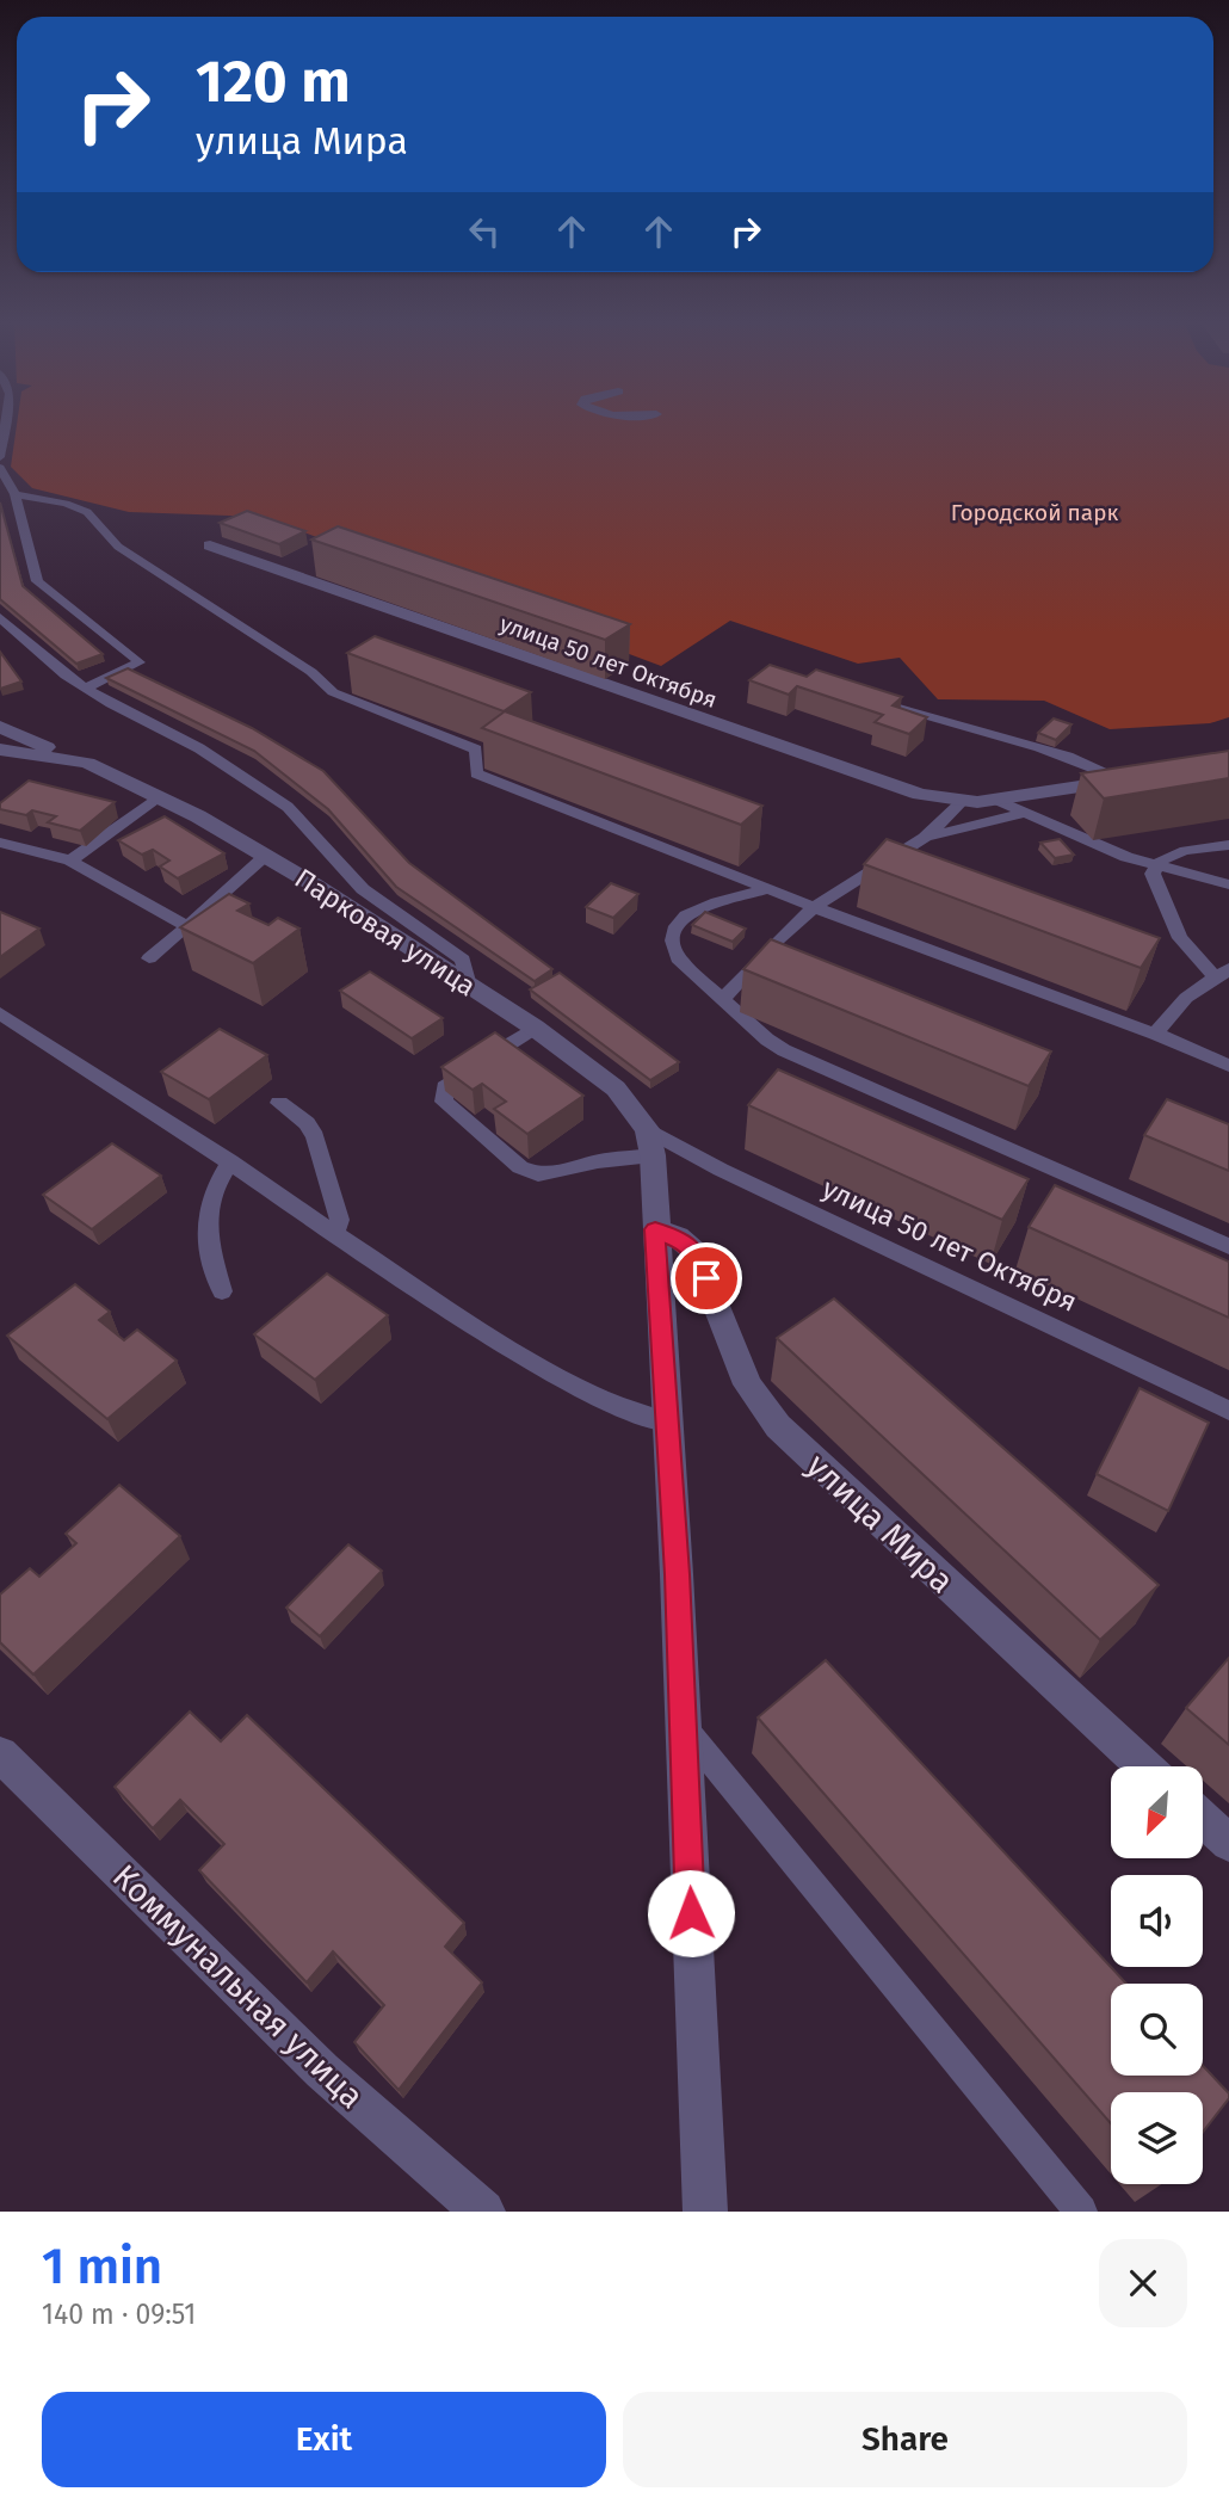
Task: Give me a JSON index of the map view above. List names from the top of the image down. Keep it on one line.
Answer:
{"streets":{"street":["улица 50 лет Октября","Парковая улица","улица Мира","Коммунальная улица"]},"crossings":[["улица 50 лет Октября","Парковая улица"],["Парковая улица","улица Мира"]],"parks":["Городской парк"],"north":"bottom left","page":{"turn":["120 m","улица Мира"],"heading":["1 min","140 m · 09:51"],"buttons":["Exit","Share"]}}
